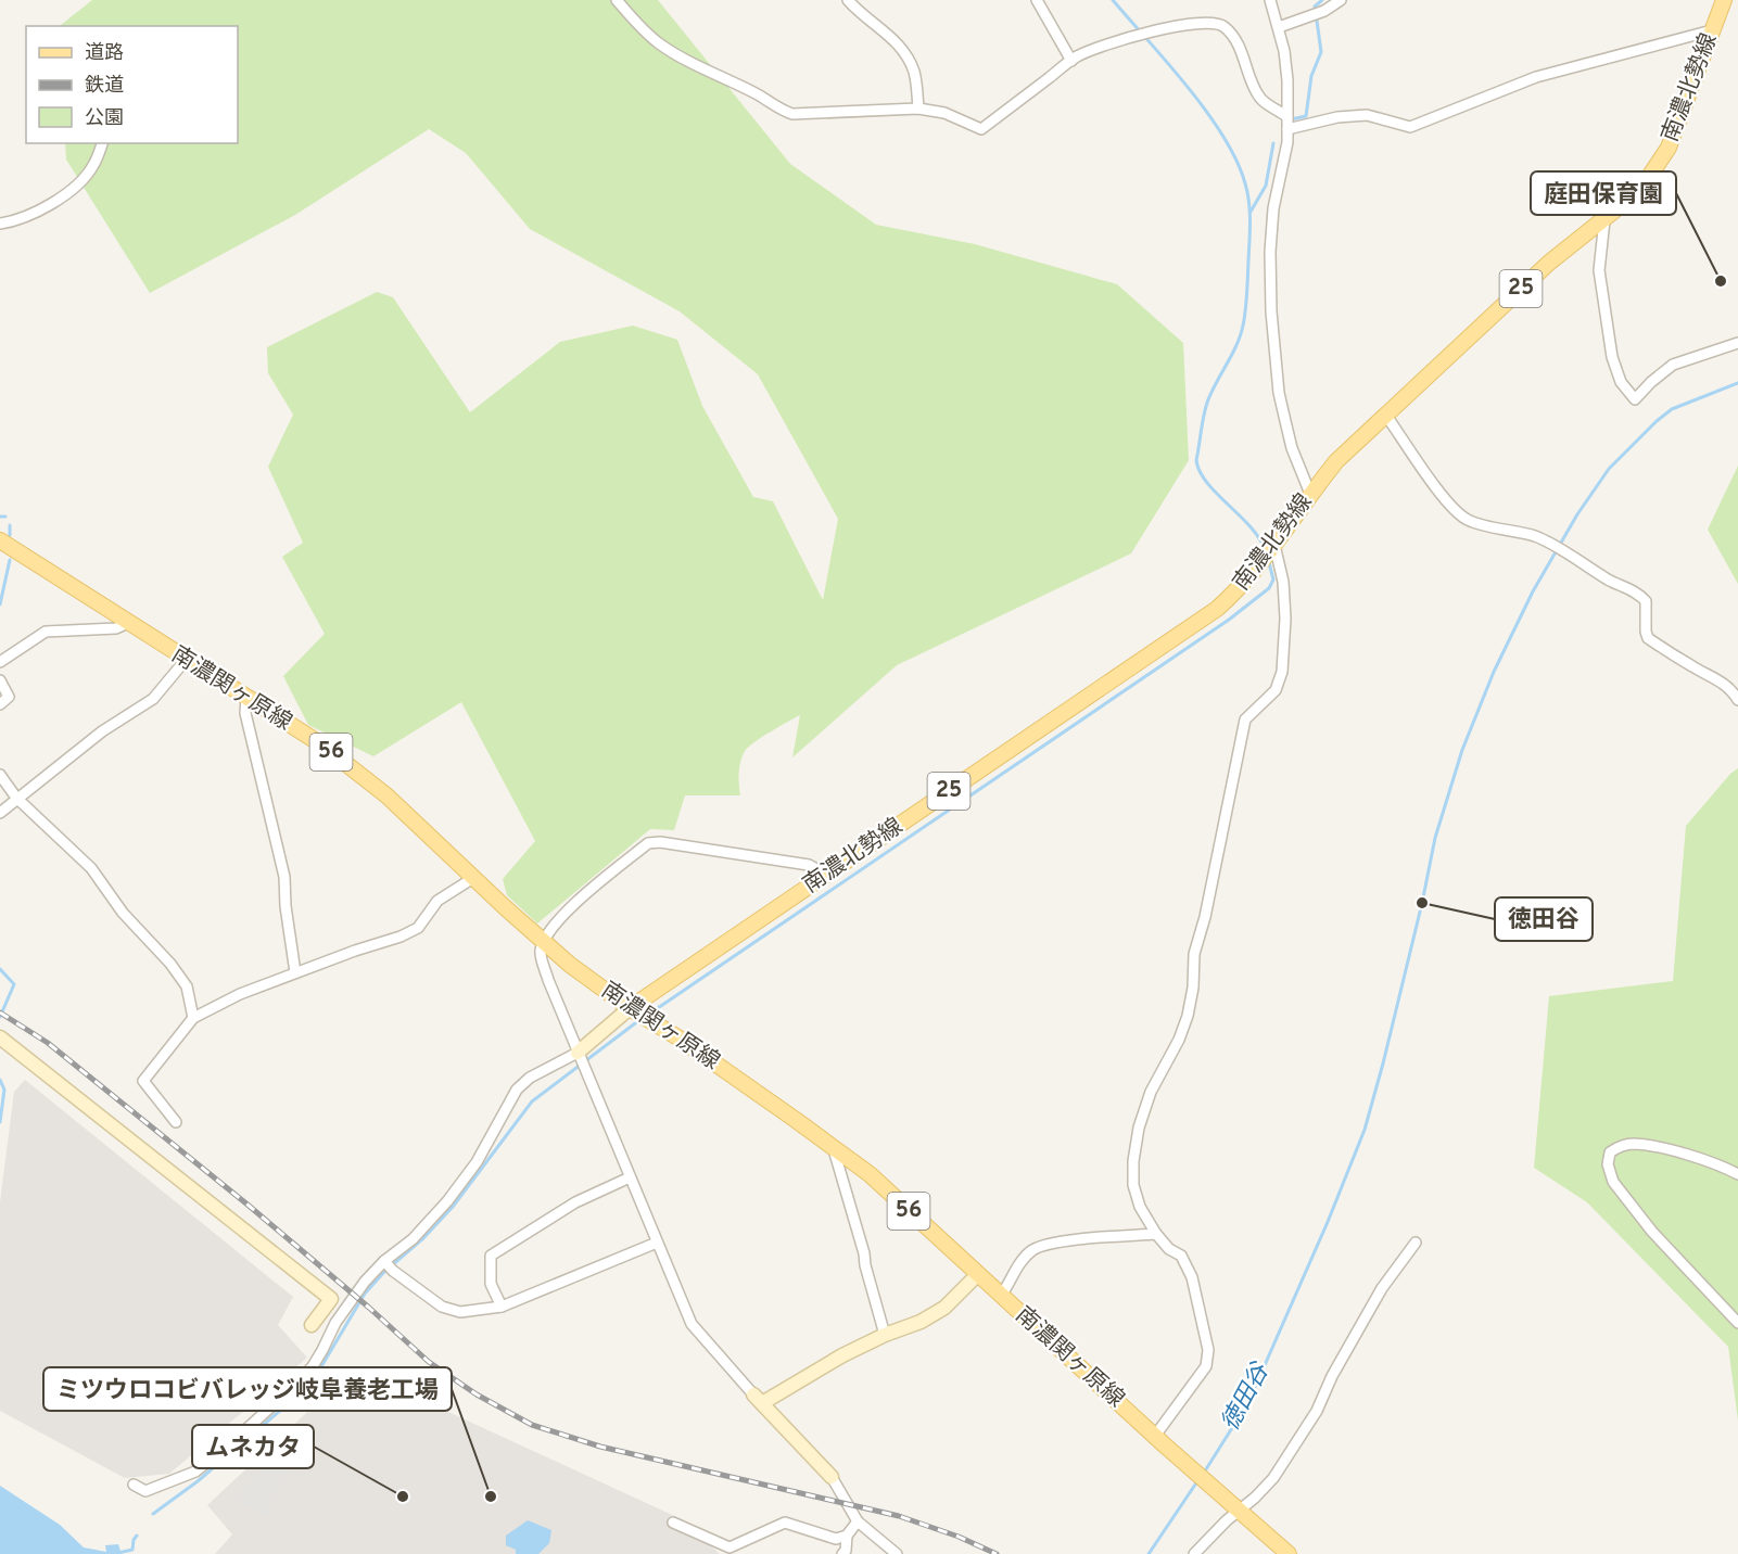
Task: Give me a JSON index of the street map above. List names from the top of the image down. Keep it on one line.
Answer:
{"streets":{"main road":["南濃北勢線","25","南濃関ヶ原線","56"]},"crossings":[["南濃北勢線","南濃関ヶ原線"]],"water":["徳田谷"],"places":["庭田保育園","徳田谷","ムネカタ","ミツウロコビバレッジ岐阜養老工場"],"legend":["道路","鉄道","公園"]}
